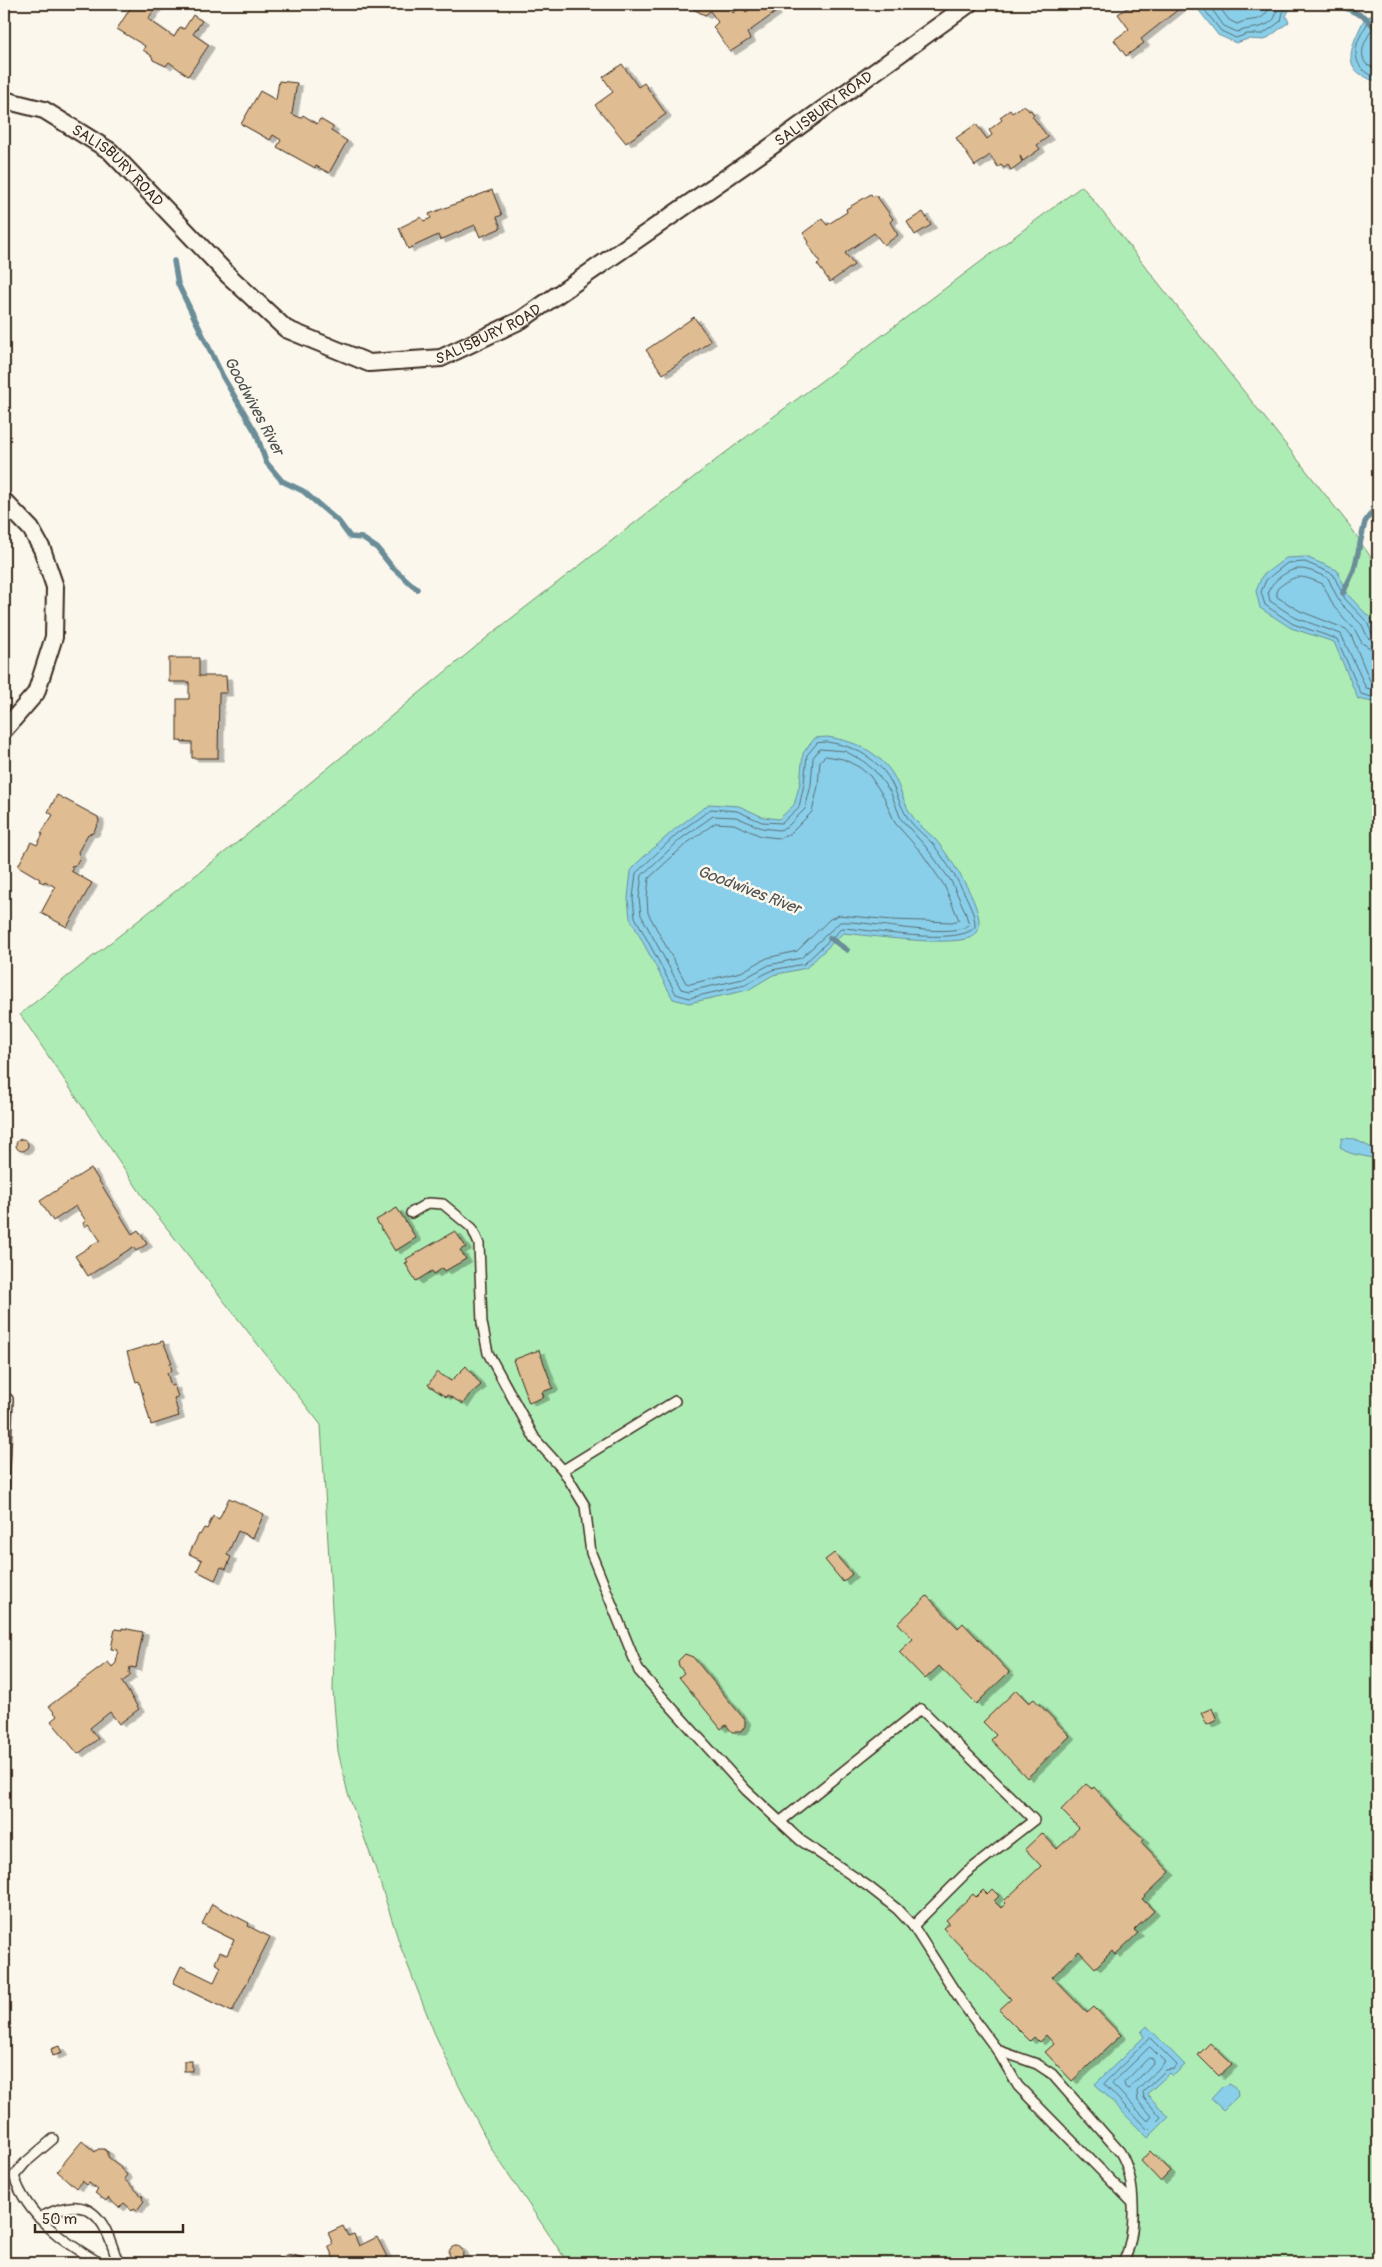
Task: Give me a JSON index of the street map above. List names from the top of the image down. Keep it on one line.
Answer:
{"streets":{"street":["SALISBURY ROAD"]},"water":["Goodwives River"],"scale_bar":"50 m"}
